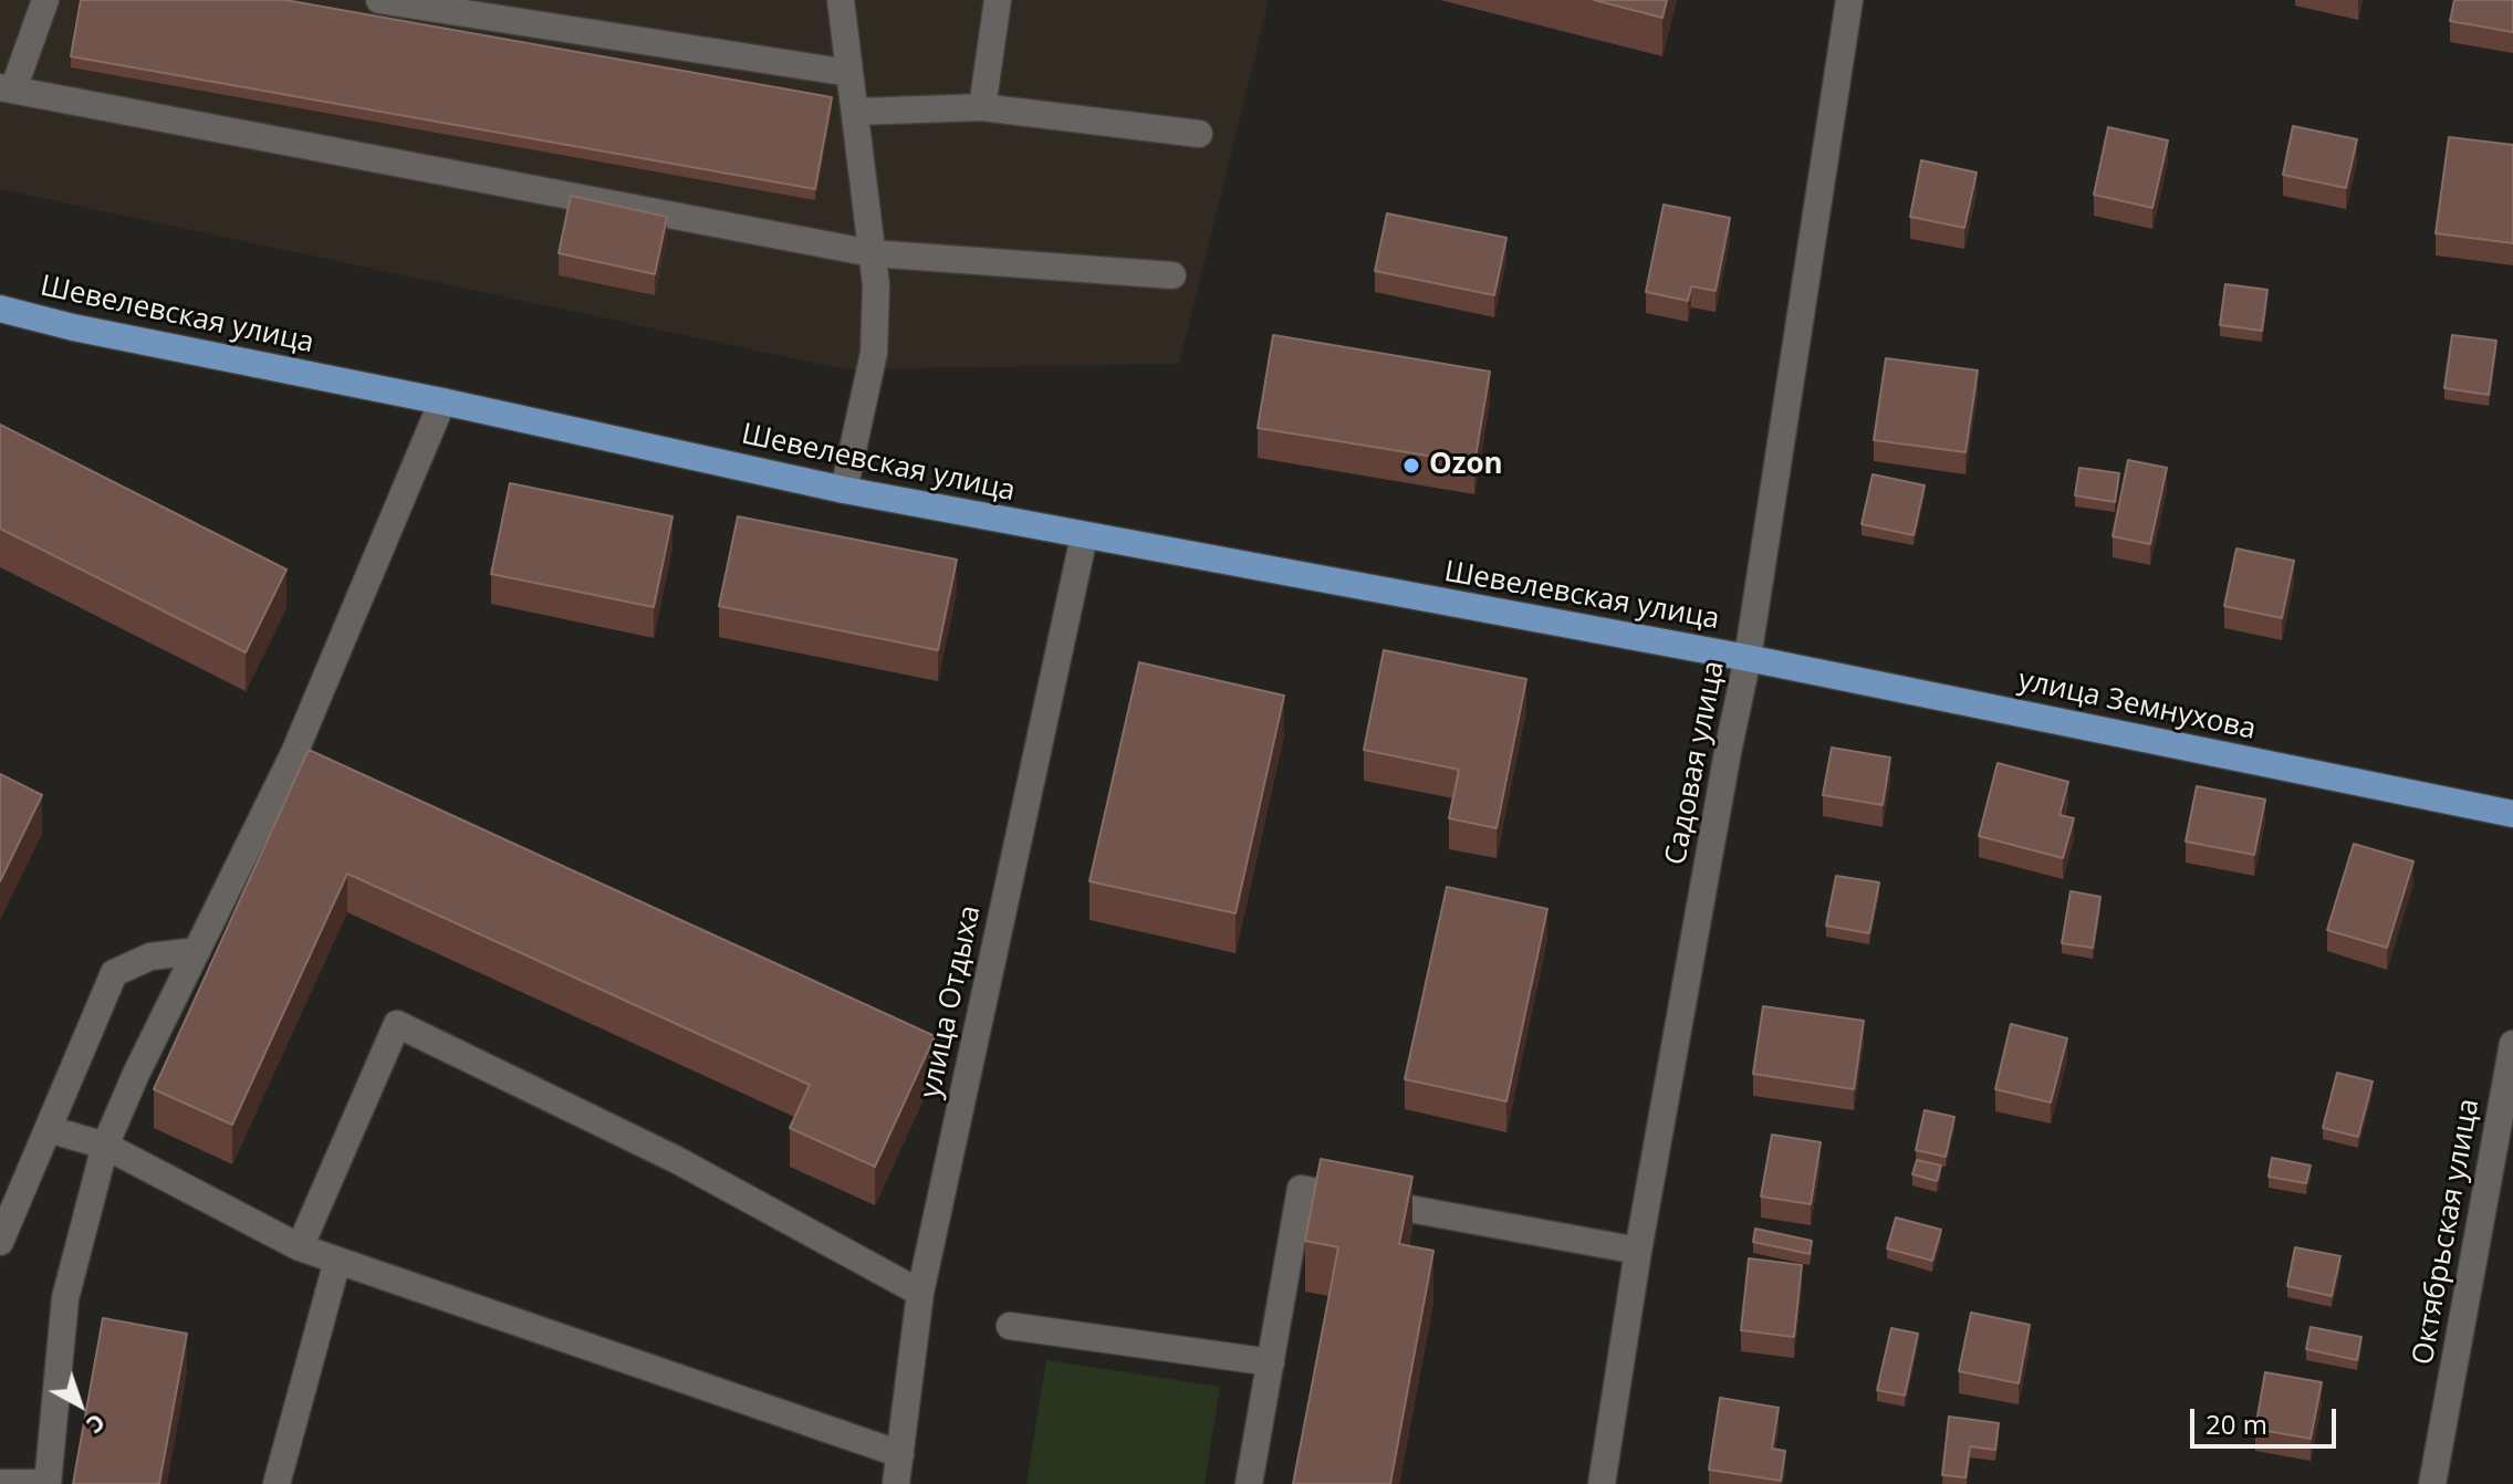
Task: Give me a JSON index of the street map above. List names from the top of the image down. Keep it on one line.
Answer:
{"streets":{"main road":["Шевелевская улица","улица Земнухова"],"street":["Садовая улица","улица Отдыха","Октябрьская улица"]},"crossings":[["Шевелевская улица","улица Земнухова"],["Шевелевская улица","Садовая улица"],["Шевелевская улица","улица Отдыха"],["улица Земнухова","Садовая улица"]],"places":["Ozon"],"scale_bar":"20 m","north":"bottom right"}
